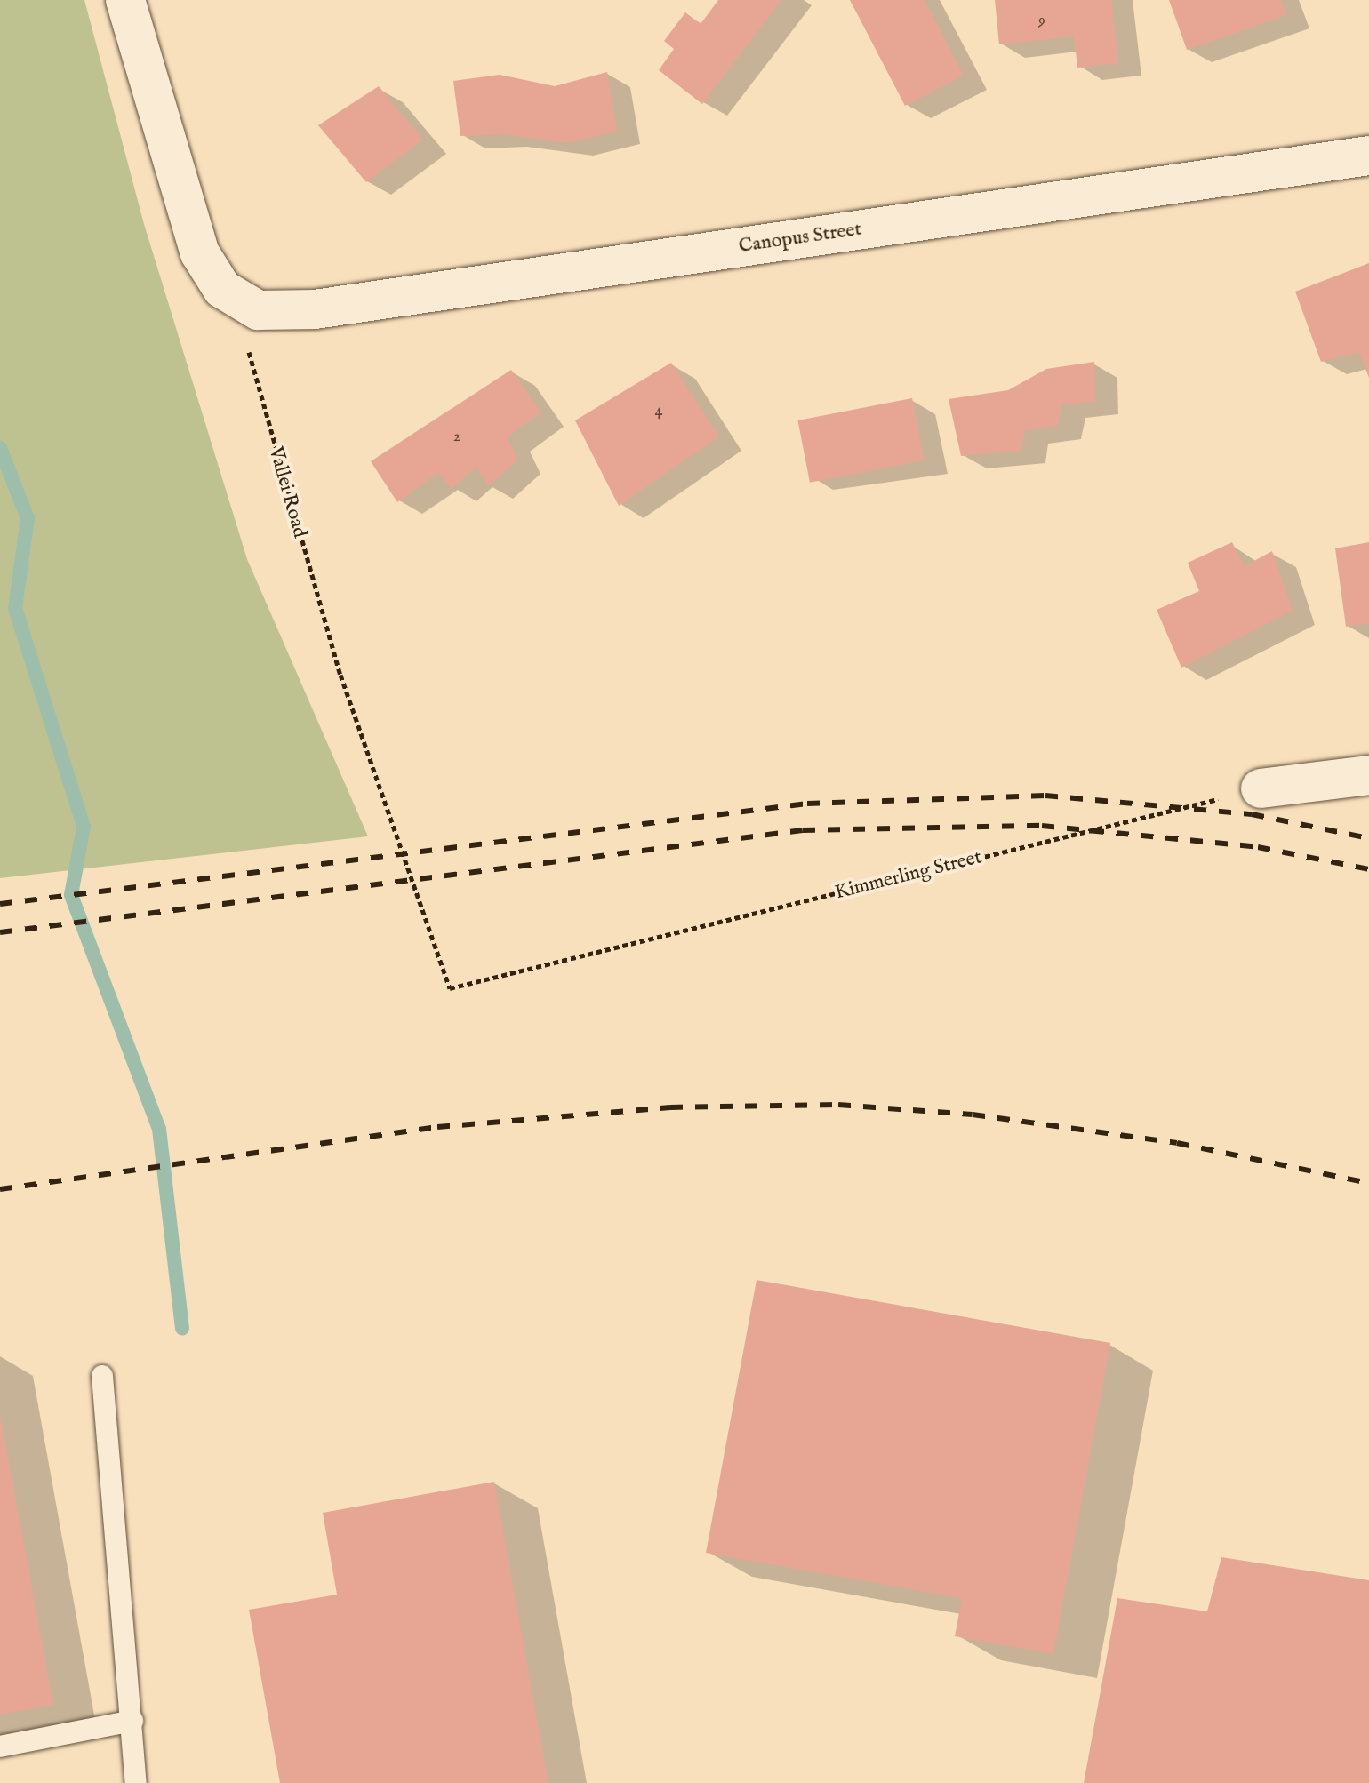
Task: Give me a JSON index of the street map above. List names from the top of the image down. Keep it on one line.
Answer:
{"streets":{"street":["Canopus Street"],"path":["Vallei Road","Kimmerling Street"]},"crossings":[["Canopus Street","Vallei Road"],["Vallei Road","Kimmerling Street"]],"house_numbers":["9","4","2"]}
